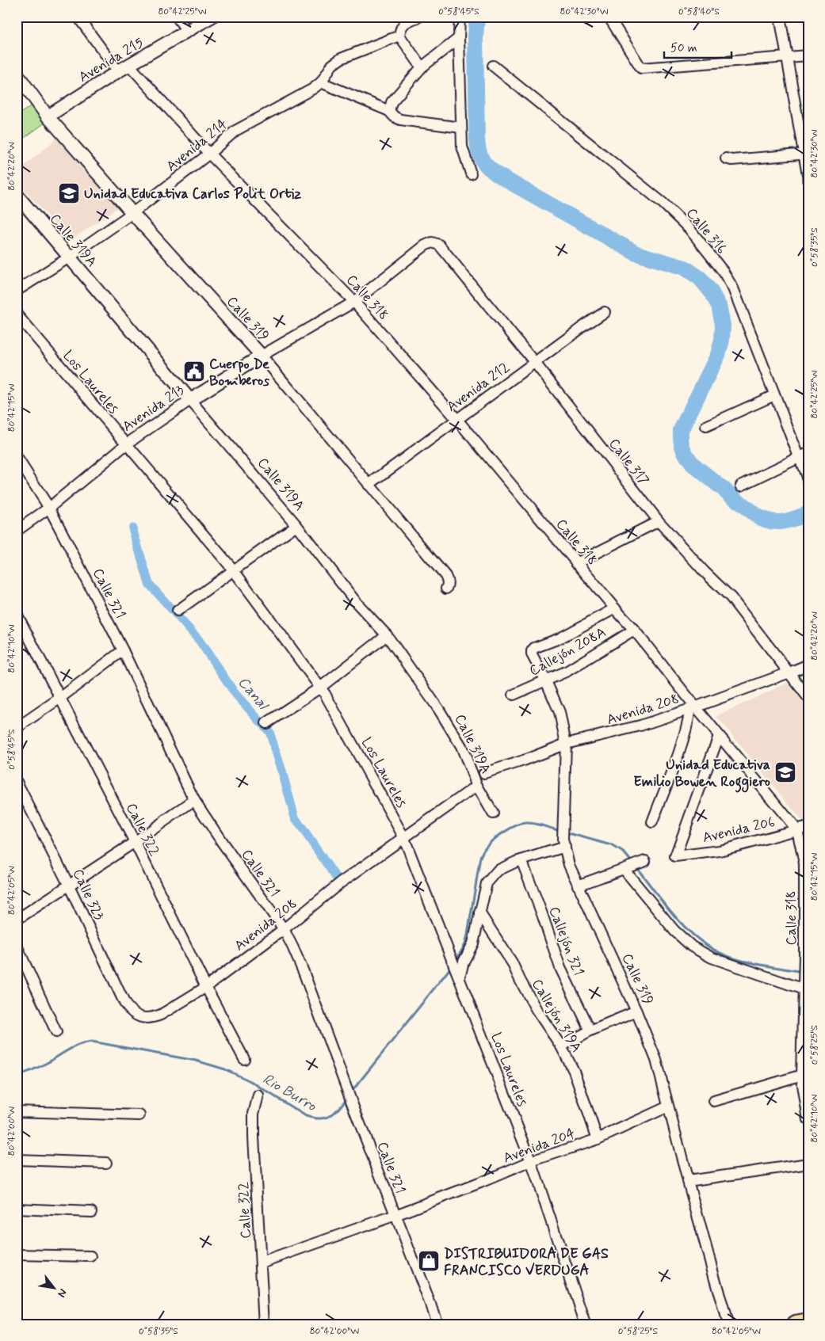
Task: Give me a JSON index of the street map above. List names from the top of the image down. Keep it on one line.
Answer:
{"streets":{"street":["Avenida 215","Avenida 214","Calle 316","Calle 319A","Calle 318","Calle 319","Los Laureles","Avenida 212","Avenida 213","Calle 317","Calle 321","Callejón 208A","Avenida 208","Calle 322","Avenida 206","Calle 323","Callejón 321","Callejón 319A","Avenida 204"]},"crossings":[["Avenida 215","Calle 318"],["Avenida 215","Calle 319"],["Avenida 214","Calle 319A"],["Avenida 214","Calle 318"],["Avenida 214","Calle 319"],["Calle 319A","Avenida 213"],["Calle 319A","Avenida 208"],["Calle 318","Calle 319"],["Calle 318","Avenida 212"],["Calle 318","Avenida 213"],["Calle 318","Callejón 208A"],["Calle 318","Avenida 208"],["Calle 318","Avenida 206"],["Calle 319","Avenida 212"],["Calle 319","Avenida 213"],["Calle 319","Callejón 208A"],["Calle 319","Avenida 208"],["Calle 319","Avenida 204"],["Los Laureles","Avenida 213"],["Los Laureles","Avenida 208"],["Los Laureles","Avenida 204"],["Avenida 212","Calle 317"],["Avenida 213","Calle 317"],["Avenida 213","Calle 321"],["Calle 317","Avenida 208"],["Calle 321","Avenida 208"],["Calle 321","Avenida 204"],["Avenida 208","Calle 322"],["Avenida 208","Calle 323"],["Calle 322","Avenida 204"],["Callejón 319A","Avenida 204"]],"water":["Canal","Rio Burro"],"places":{"school or university":["Unidad Educativa Carlos Polit Ortiz","Unidad Educativa Emilio Bowen Roggiero"],"public building":["Cuerpo De Bomberos"],"shop":["DISTRIBUIDORA DE GAS FRANCISCO VERDUGA"]},"scale_bar":"50 m","north":"bottom right","coordinates":["80°42'25\"W","0°58'45\"S","80°42'30\"W","0°58'40\"S","80°42'20\"W","0°58'35\"S","80°42'15\"W","80°42'10\"W","80°42'05\"W","0°58'25\"S","80°42'00\"W"]}
